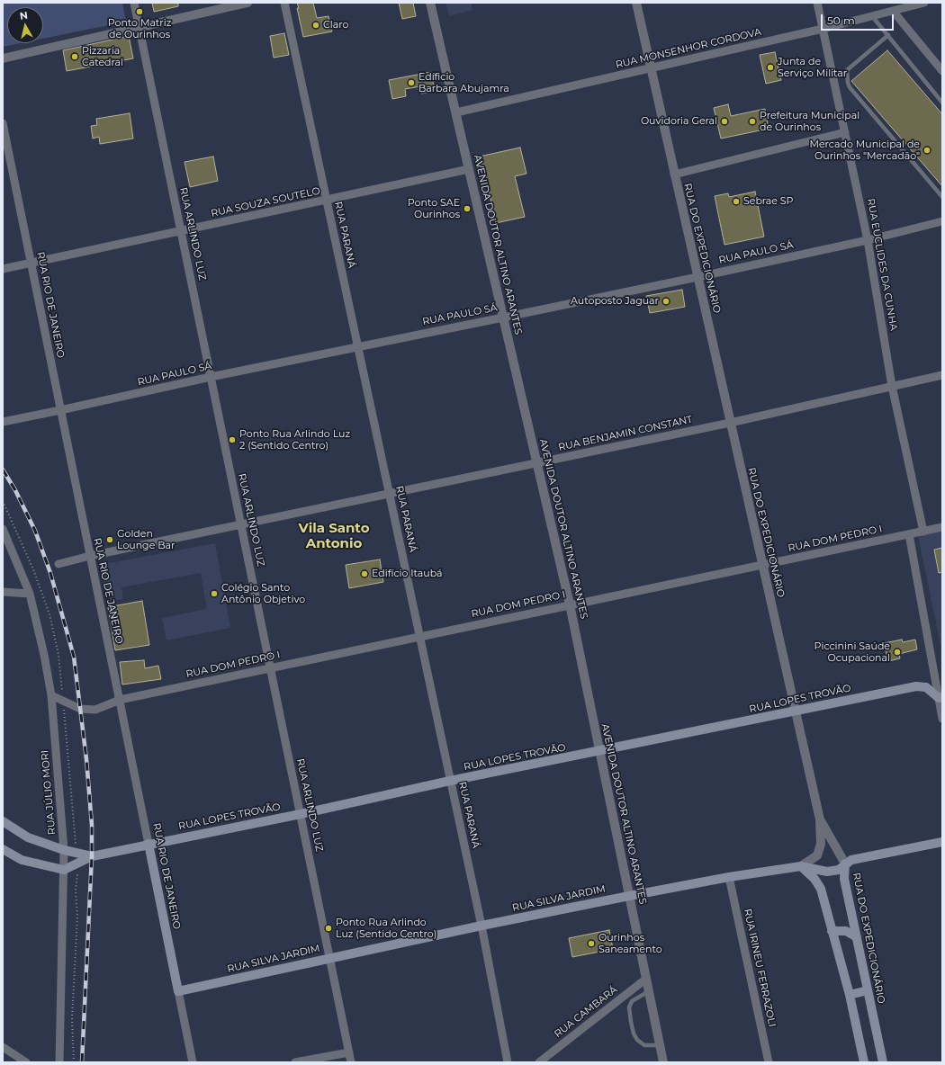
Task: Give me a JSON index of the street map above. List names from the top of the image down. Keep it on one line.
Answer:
{"streets":{"main road":["RUA DO EXPEDICIONÁRIO","RUA RIO DE JANEIRO","RUA LOPES TROVÃO","RUA SILVA JARDIM"],"street":["RUA MONSENHOR CORDOVA","RUA SOUZA SOUTELO","RUA ARLINDO LUZ","RUA PARANÁ","AVENIDA DOUTOR ALTINO ARANTES","RUA PAULO SÁ","RUA EUCLIDES DA CUNHA","RUA BENJAMIN CONSTANT","RUA DOM PEDRO I","RUA JÚLIO MORI","RUA IRINEU FERRAZOLI","RUA CAMBARÁ"]},"crossings":[["RUA MONSENHOR CORDOVA","AVENIDA DOUTOR ALTINO ARANTES"],["RUA MONSENHOR CORDOVA","RUA DO EXPEDICIONÁRIO"],["RUA MONSENHOR CORDOVA","RUA EUCLIDES DA CUNHA"],["RUA SOUZA SOUTELO","RUA ARLINDO LUZ"],["RUA SOUZA SOUTELO","RUA PARANÁ"],["RUA SOUZA SOUTELO","AVENIDA DOUTOR ALTINO ARANTES"],["RUA SOUZA SOUTELO","RUA RIO DE JANEIRO"],["RUA ARLINDO LUZ","RUA PAULO SÁ"],["RUA ARLINDO LUZ","RUA BENJAMIN CONSTANT"],["RUA ARLINDO LUZ","RUA DOM PEDRO I"],["RUA ARLINDO LUZ","RUA LOPES TROVÃO"],["RUA ARLINDO LUZ","RUA SILVA JARDIM"],["RUA PARANÁ","RUA PAULO SÁ"],["RUA PARANÁ","RUA BENJAMIN CONSTANT"],["RUA PARANÁ","RUA DOM PEDRO I"],["RUA PARANÁ","RUA LOPES TROVÃO"],["RUA PARANÁ","RUA SILVA JARDIM"],["AVENIDA DOUTOR ALTINO ARANTES","RUA PAULO SÁ"],["AVENIDA DOUTOR ALTINO ARANTES","RUA BENJAMIN CONSTANT"],["AVENIDA DOUTOR ALTINO ARANTES","RUA DOM PEDRO I"],["AVENIDA DOUTOR ALTINO ARANTES","RUA LOPES TROVÃO"],["AVENIDA DOUTOR ALTINO ARANTES","RUA SILVA JARDIM"],["AVENIDA DOUTOR ALTINO ARANTES","RUA CAMBARÁ"],["RUA DO EXPEDICIONÁRIO","RUA PAULO SÁ"],["RUA DO EXPEDICIONÁRIO","RUA BENJAMIN CONSTANT"],["RUA DO EXPEDICIONÁRIO","RUA DOM PEDRO I"],["RUA DO EXPEDICIONÁRIO","RUA LOPES TROVÃO"],["RUA DO EXPEDICIONÁRIO","RUA SILVA JARDIM"],["RUA PAULO SÁ","RUA EUCLIDES DA CUNHA"],["RUA PAULO SÁ","RUA RIO DE JANEIRO"],["RUA EUCLIDES DA CUNHA","RUA BENJAMIN CONSTANT"],["RUA EUCLIDES DA CUNHA","RUA DOM PEDRO I"],["RUA RIO DE JANEIRO","RUA BENJAMIN CONSTANT"],["RUA RIO DE JANEIRO","RUA DOM PEDRO I"],["RUA RIO DE JANEIRO","RUA LOPES TROVÃO"],["RUA RIO DE JANEIRO","RUA SILVA JARDIM"],["RUA DOM PEDRO I","RUA JÚLIO MORI"],["RUA SILVA JARDIM","RUA IRINEU FERRAZOLI"]],"districts":["Vila Santo Antonio"],"places":["Ponto Matriz de Ourinhos","Claro","Pizzaria Catedral","Junta de Serviço Militar","Edíficio Barbara Abujamra","Ouvidoria Geral","Prefeitura Municipal de Ourinhos","Mercado Municipal de Ourinhos \"Mercadão\"","Sebrae SP","Ponto SAE Ourinhos","Autoposto Jaguar","Ponto Rua Arlindo Luz 2 (Sentido Centro)","Golden Lounge Bar","Edifício Itaubá","Colégio Santo Antônio Objetivo","Piccinini Saúde Ocupacional","Ponto Rua Arlindo Luz (Sentido Centro)","Ourinhos Saneamento"],"scale_bar":"50 m","north":"top"}
